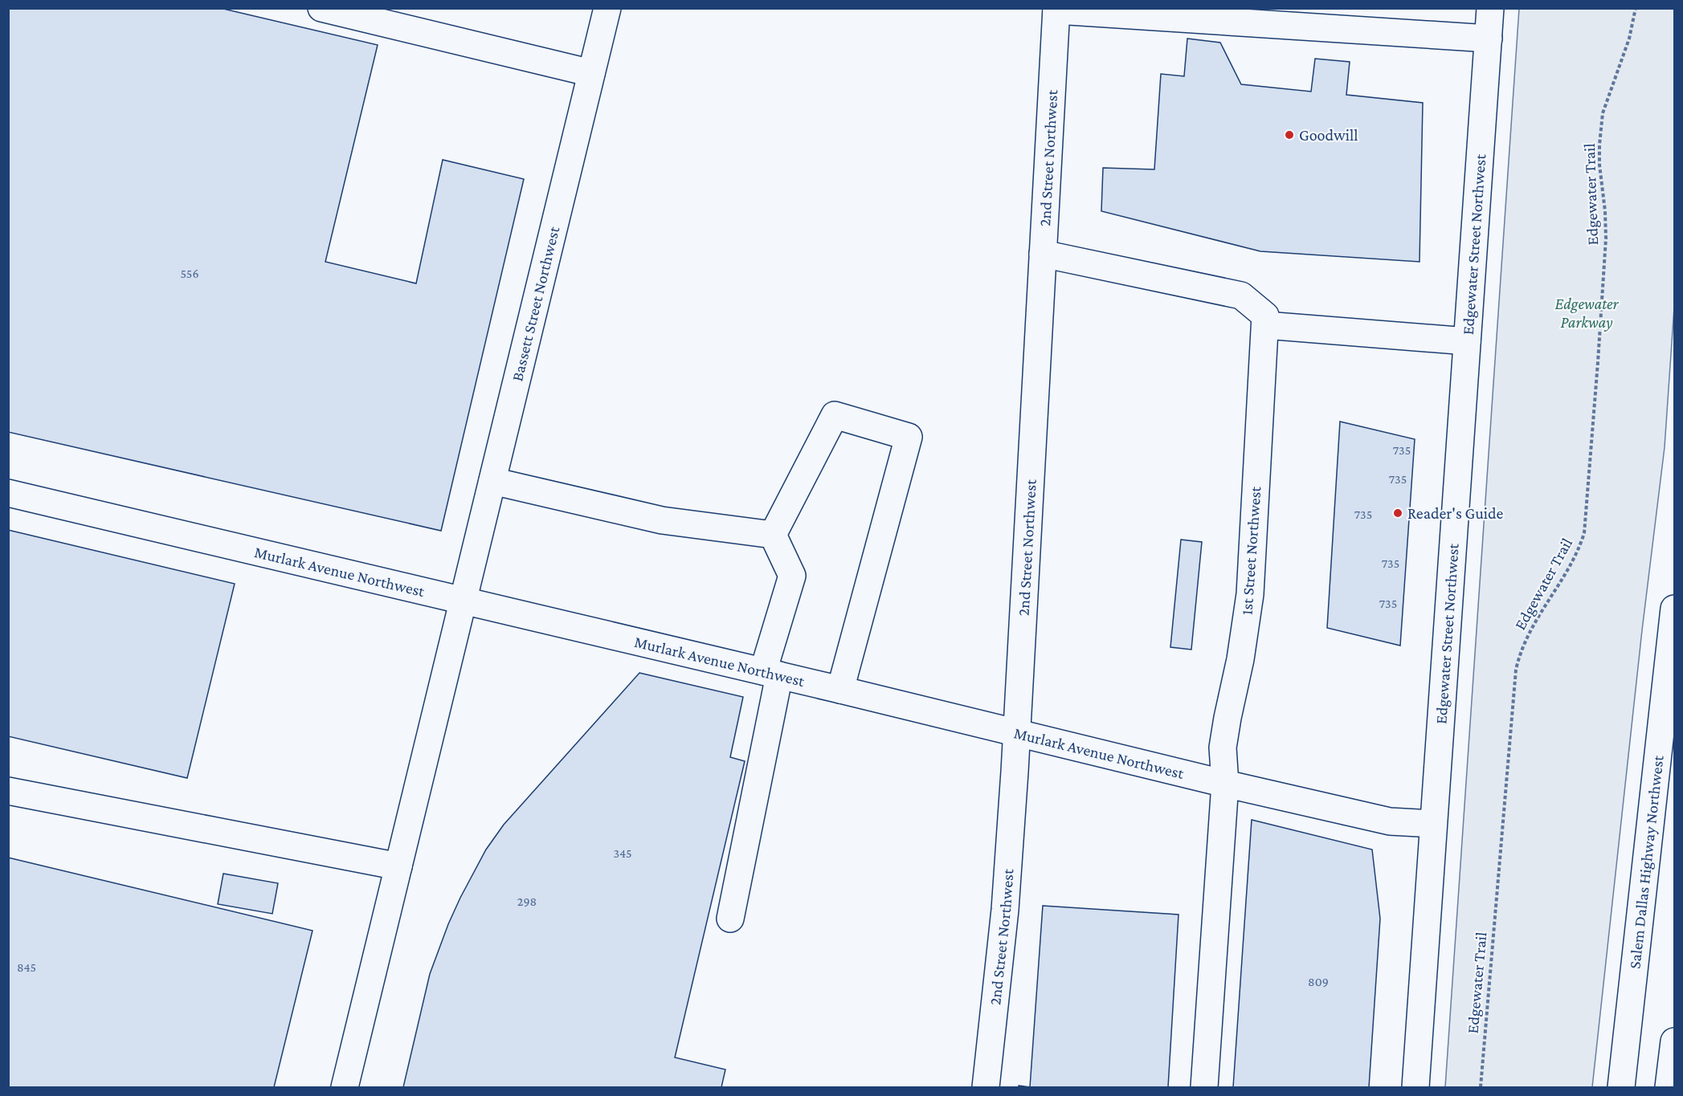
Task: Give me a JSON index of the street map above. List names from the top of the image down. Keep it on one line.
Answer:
{"streets":{"main road":["2nd Street Northwest","Edgewater Street Northwest","Bassett Street Northwest","1st Street Northwest","Murlark Avenue Northwest","Salem Dallas Highway Northwest"],"path":["Edgewater Trail"]},"crossings":[["2nd Street Northwest","Murlark Avenue Northwest"],["Edgewater Street Northwest","Murlark Avenue Northwest"],["Bassett Street Northwest","Murlark Avenue Northwest"],["1st Street Northwest","Murlark Avenue Northwest"]],"parks":["Edgewater Parkway"],"places":["Goodwill","Reader's Guide"],"house_numbers":["556","735","735","735","735","735","345","298","845","809"]}
